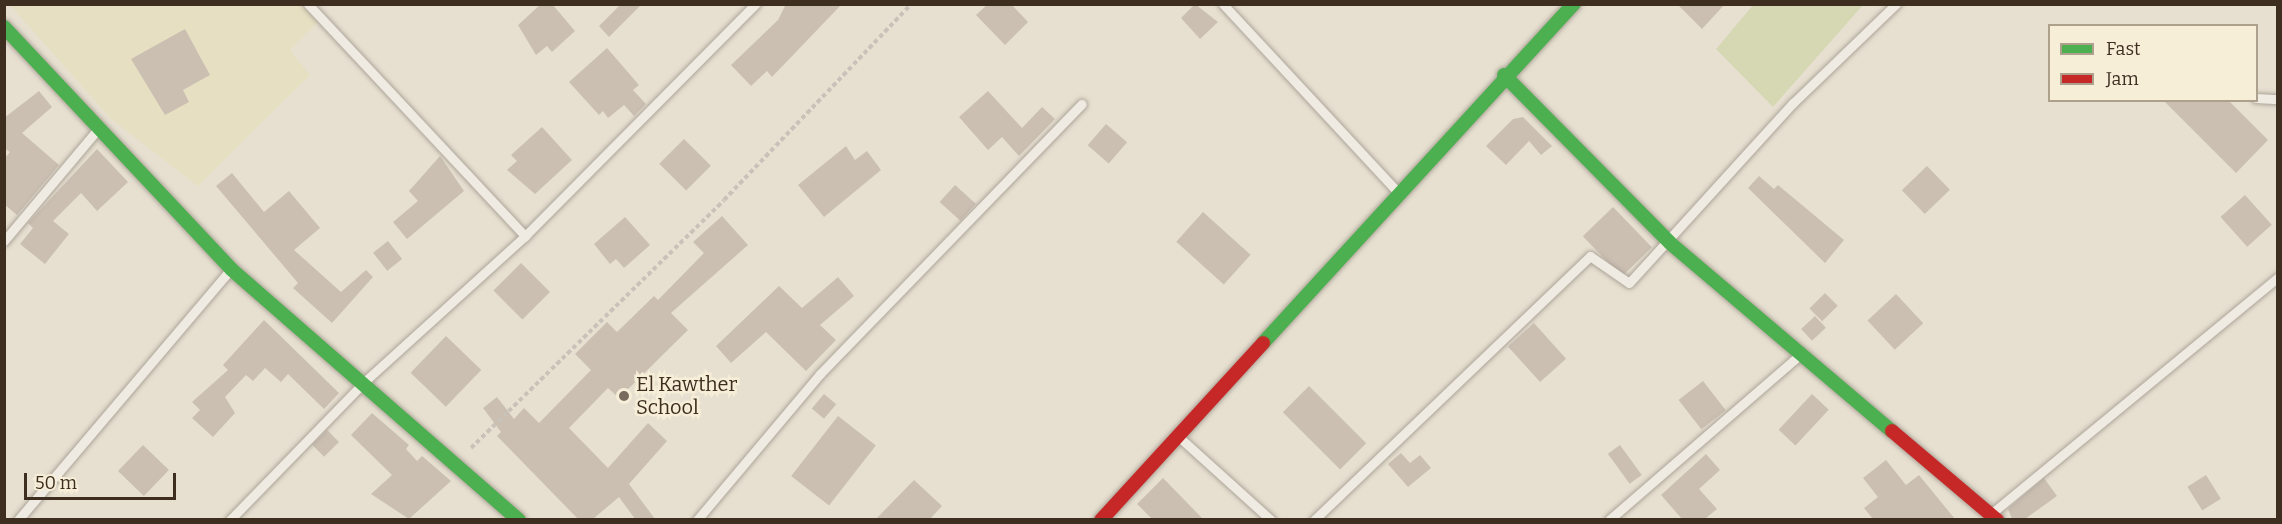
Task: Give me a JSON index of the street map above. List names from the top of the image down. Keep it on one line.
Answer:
{"places":["El Kawther School"],"legend":["Fast","Jam"],"scale_bar":"50 m"}
